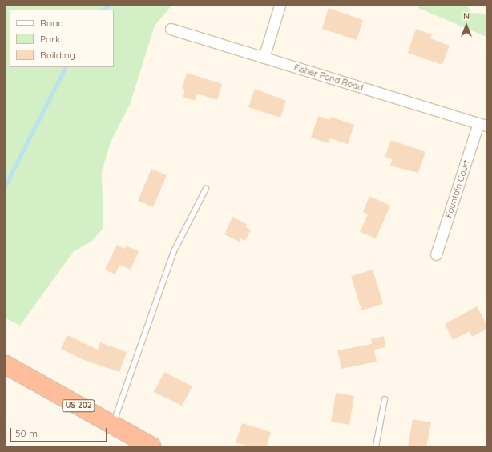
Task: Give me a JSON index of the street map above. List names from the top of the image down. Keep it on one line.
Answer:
{"streets":{"highway":["US 202"],"street":["Fisher Pond Road","Fountain Court"]},"crossings":[["Fisher Pond Road","Fountain Court"]],"legend":["Road","Park","Building"],"scale_bar":"50 m","north":"top"}
